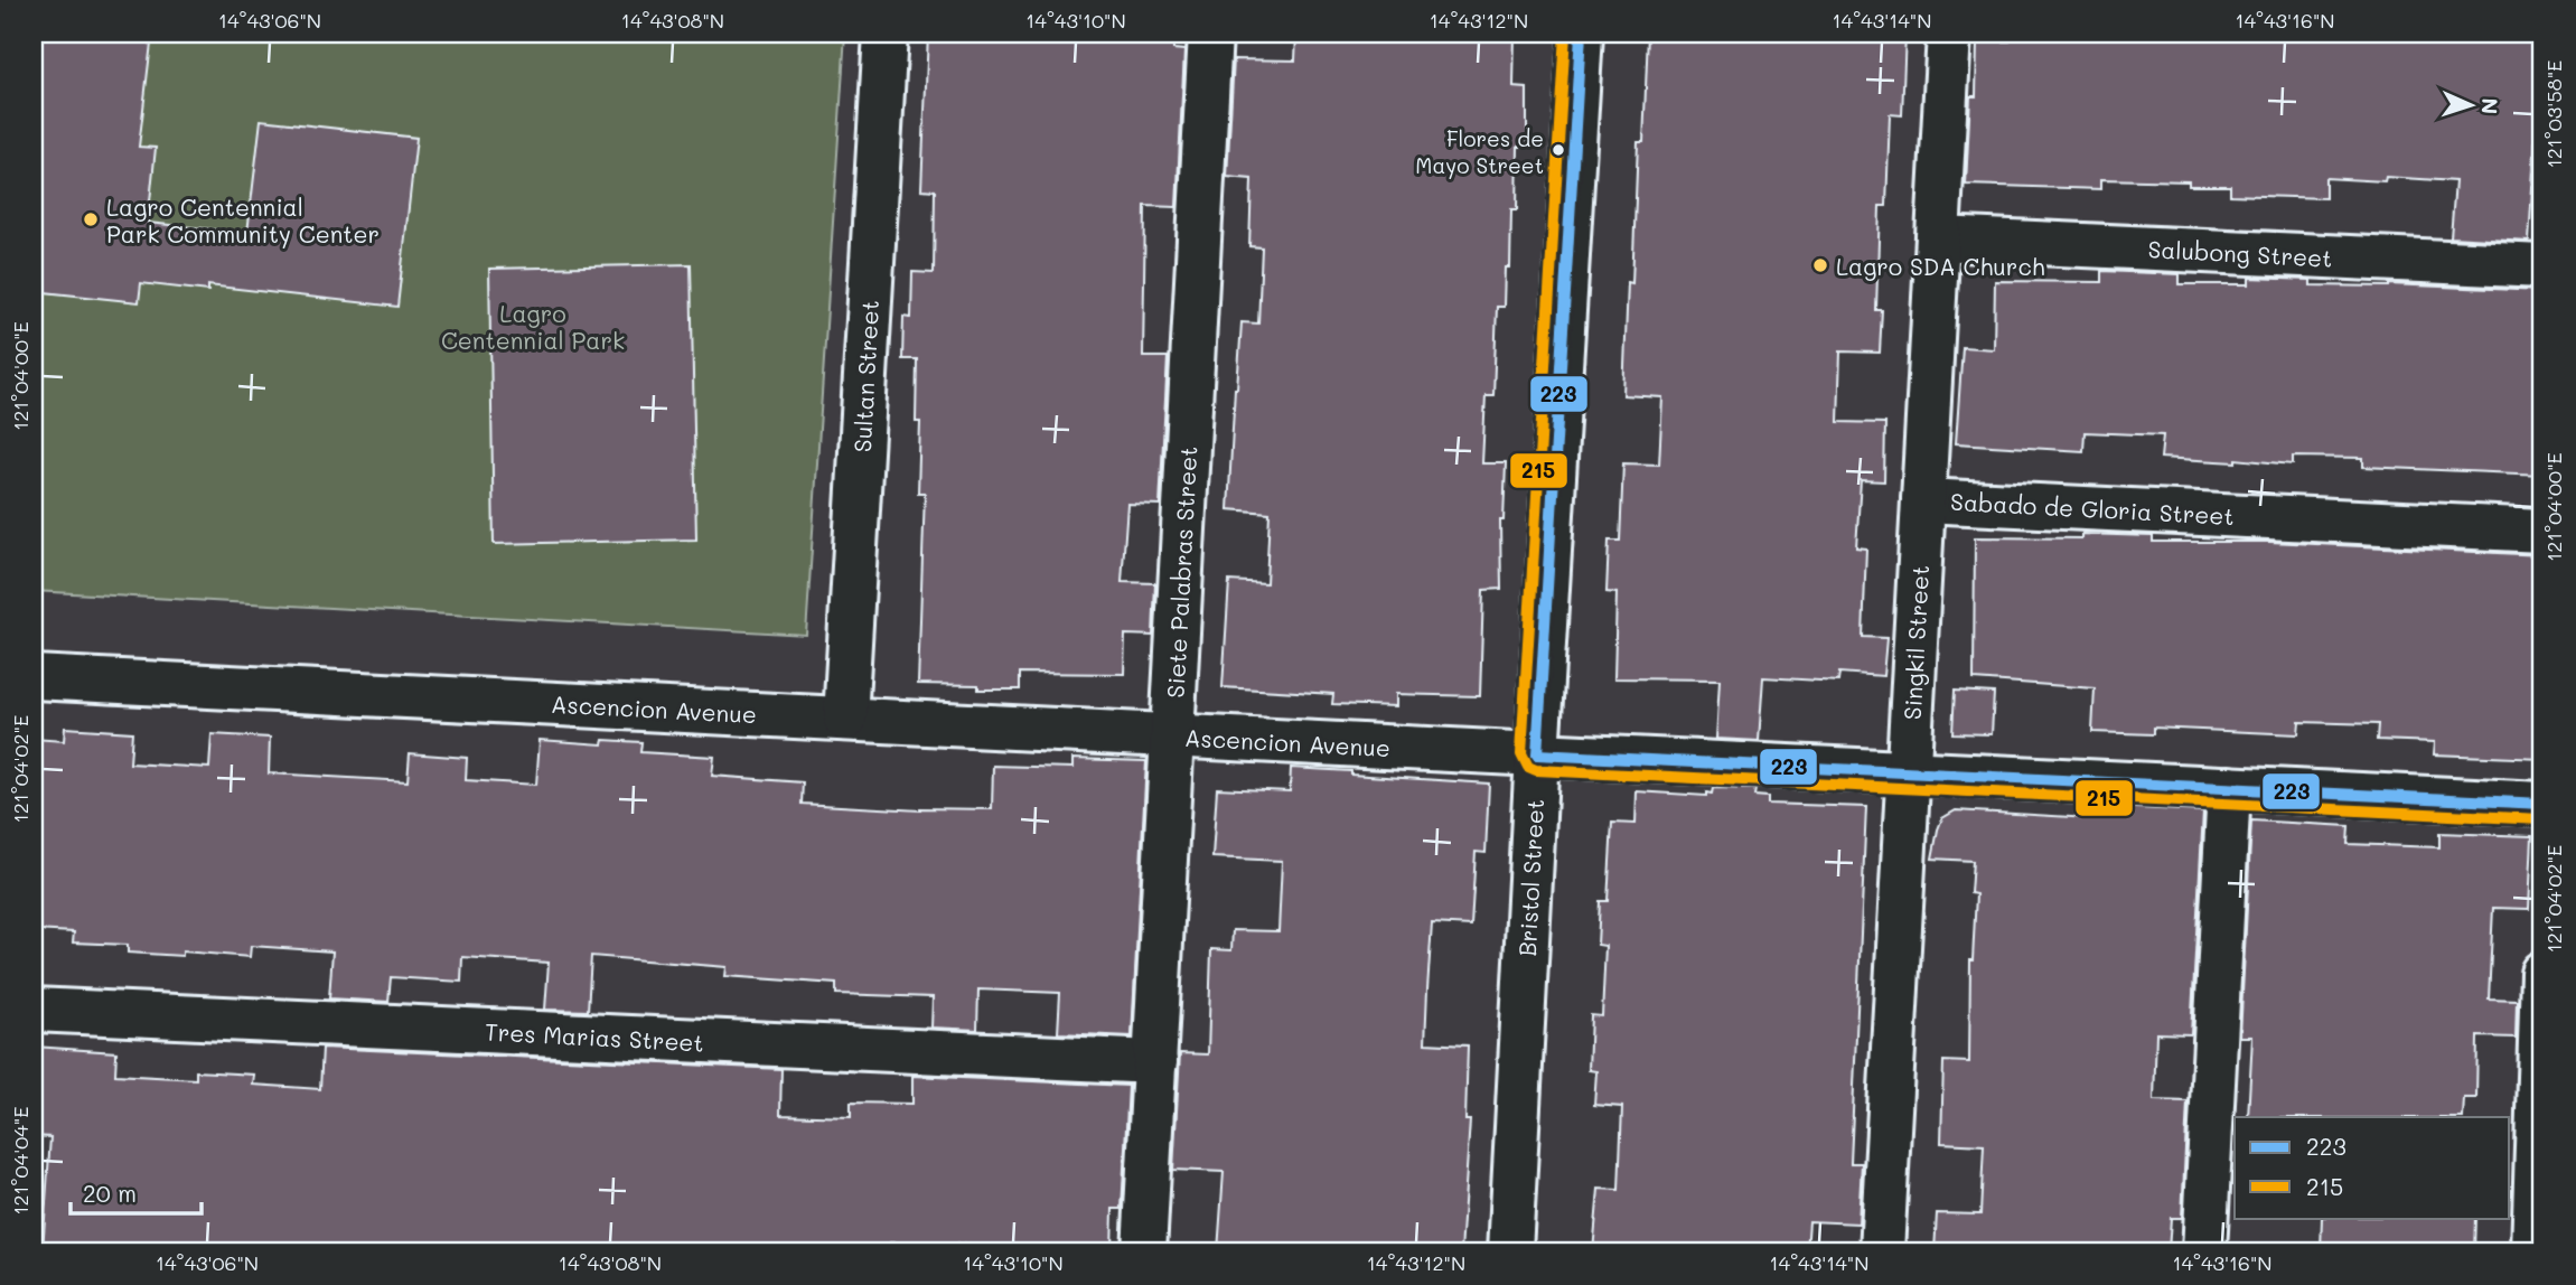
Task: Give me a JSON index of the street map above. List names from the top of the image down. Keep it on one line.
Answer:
{"streets":{"street":["Salubong Street","Sultan Street","Sabado de Gloria Street","Siete Palabras Street","Singkil Street","Ascencion Avenue","Bristol Street","Tres Marias Street"]},"crossings":[["Salubong Street","Singkil Street"],["Sultan Street","Ascencion Avenue"],["Sabado de Gloria Street","Singkil Street"],["Siete Palabras Street","Ascencion Avenue"],["Siete Palabras Street","Tres Marias Street"],["Singkil Street","Ascencion Avenue"],["Ascencion Avenue","Bristol Street"]],"parks":["Lagro Centennial Park"],"places":["Flores de Mayo Street","Lagro Centennial Park Community Center","Lagro SDA Church"],"lines":["transit line 223","transit line 215"],"legend":["223","215"],"scale_bar":"20 m","north":"right","coordinates":["14°43'06\"N","14°43'08\"N","14°43'10\"N","14°43'12\"N","14°43'14\"N","14°43'16\"N","121°03'58\"E","121°04'00\"E","121°04'02\"E","121°04'04\"E"]}
